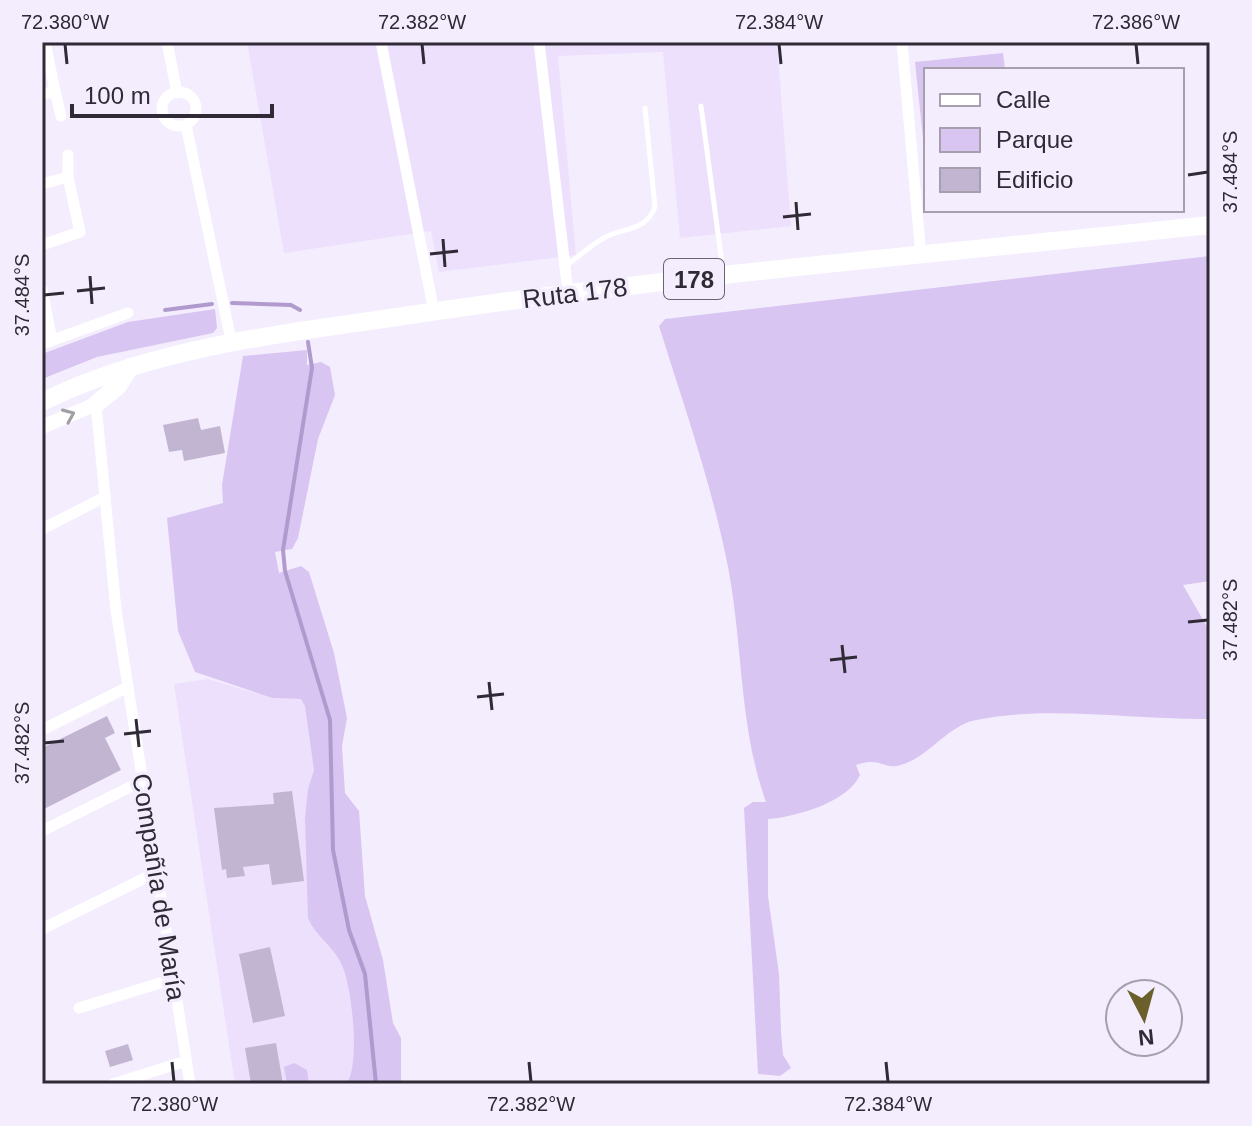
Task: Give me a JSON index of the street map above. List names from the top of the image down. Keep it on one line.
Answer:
{"streets":{"main road":["178","Ruta 178"],"street":["Compañía de María"]},"crossings":[["178","Ruta 178"]],"legend":["Calle","Parque","Edificio"],"scale_bar":"100 m","north":"bottom","coordinates":["72.380°W","72.382°W","72.384°W","72.386°W","37.484°S","37.482°S"]}
